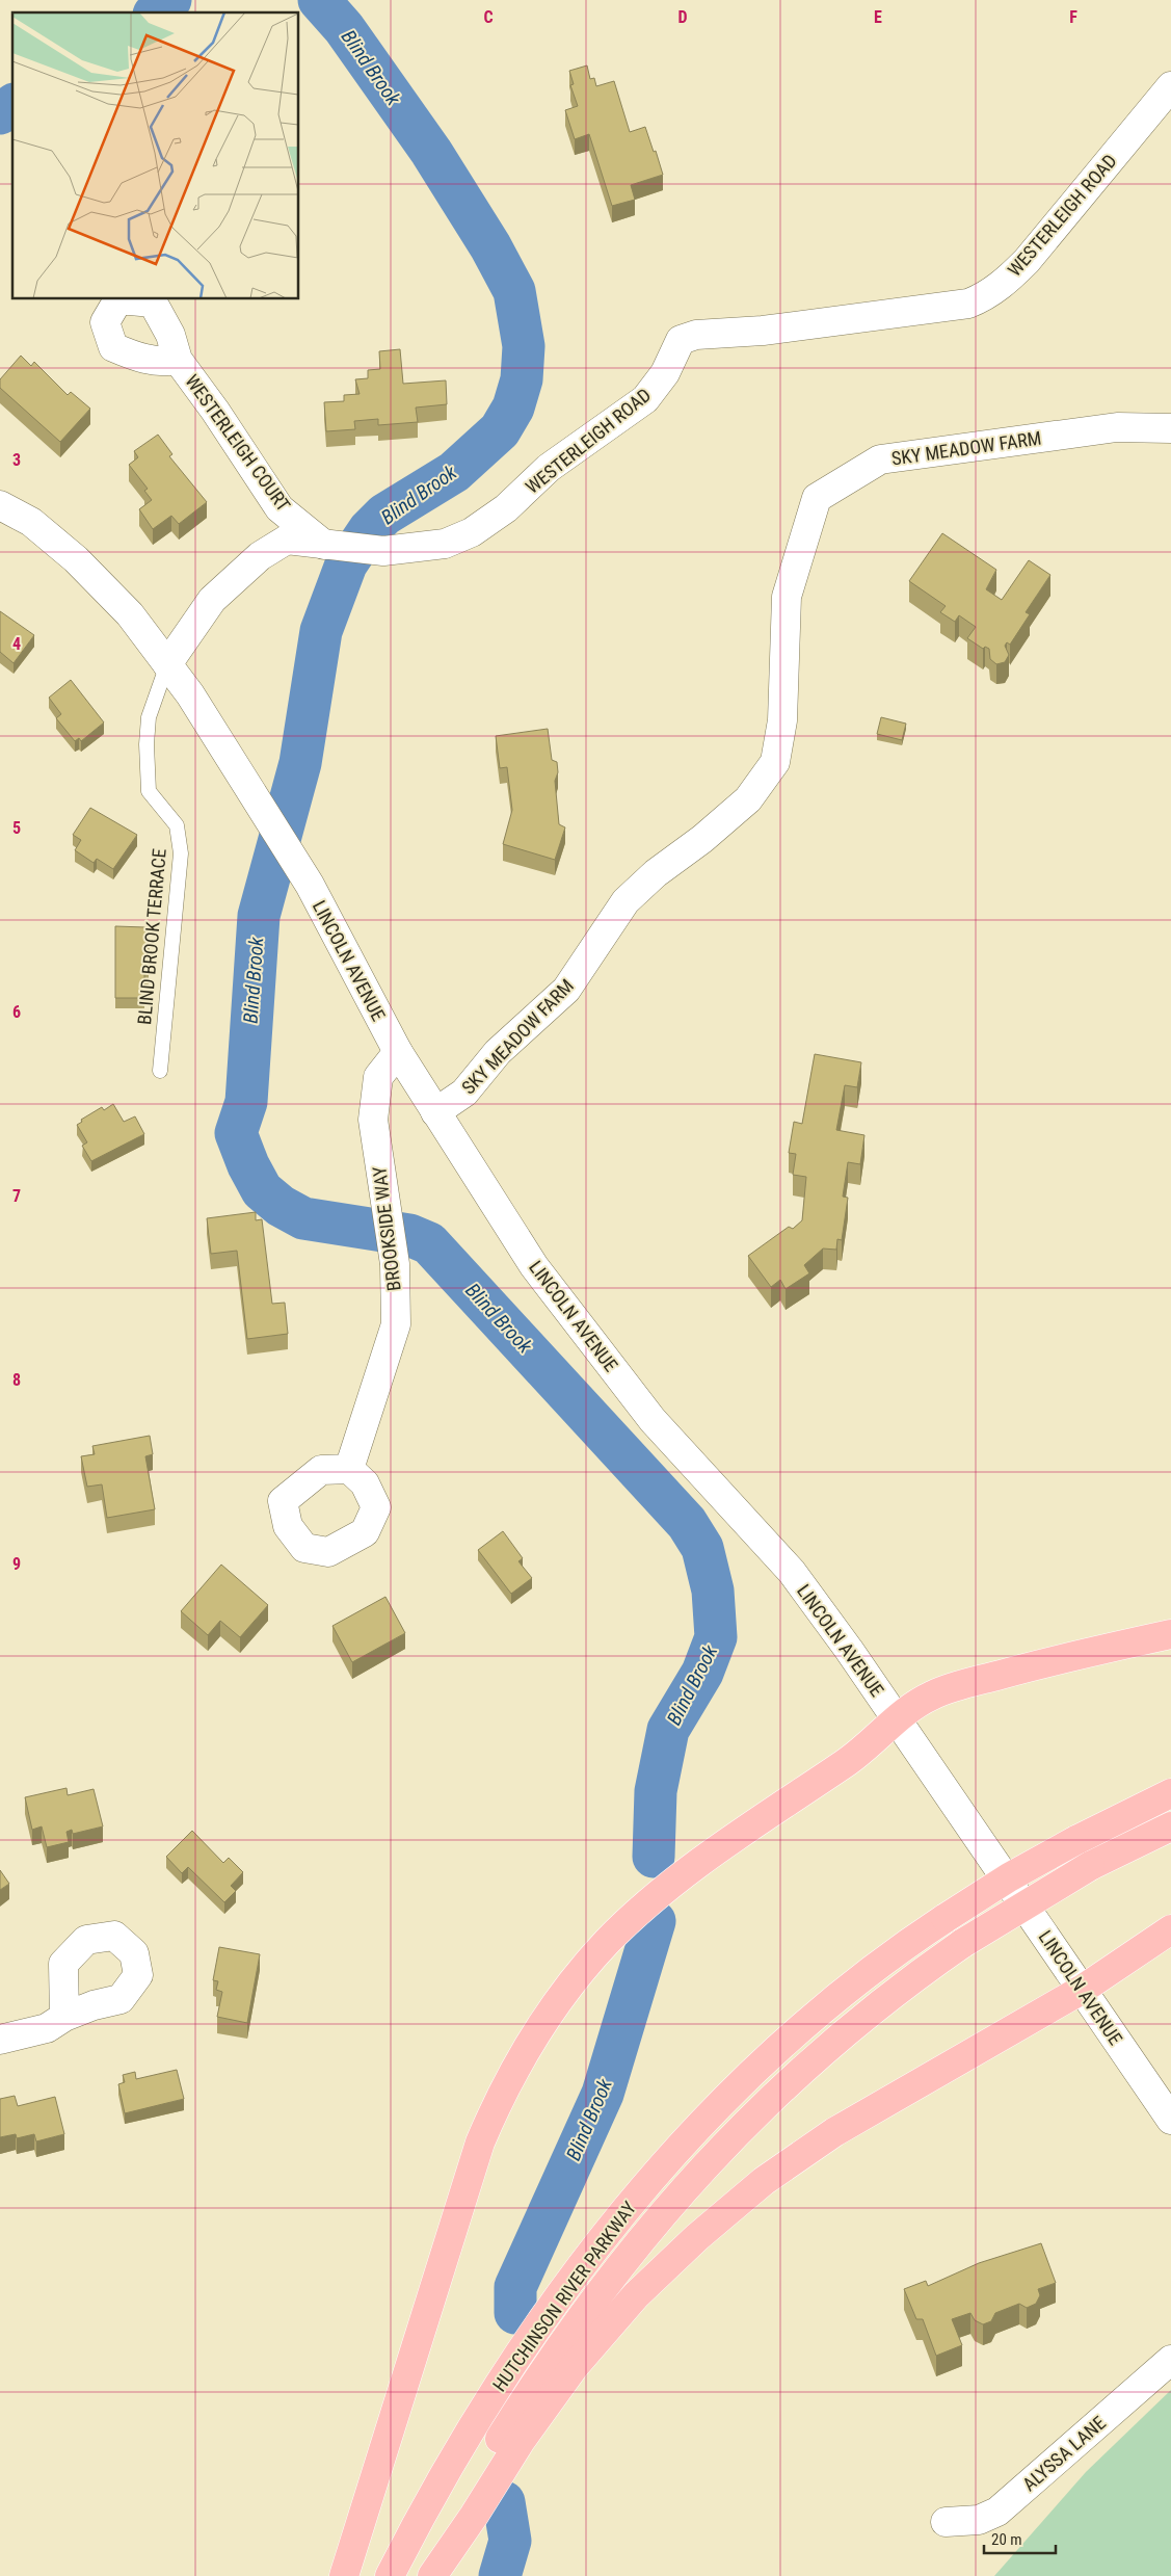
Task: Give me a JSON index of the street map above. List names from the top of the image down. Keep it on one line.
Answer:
{"streets":{"highway":["HUTCHINSON RIVER PARKWAY"],"street":["WESTERLEIGH ROAD","WESTERLEIGH COURT","SKY MEADOW FARM","LINCOLN AVENUE","BROOKSIDE WAY","ALYSSA LANE"],"lane":["BLIND BROOK TERRACE"]},"crossings":[["WESTERLEIGH ROAD","WESTERLEIGH COURT"],["WESTERLEIGH ROAD","BLIND BROOK TERRACE"],["WESTERLEIGH ROAD","LINCOLN AVENUE"],["SKY MEADOW FARM","LINCOLN AVENUE"],["BLIND BROOK TERRACE","LINCOLN AVENUE"],["LINCOLN AVENUE","BROOKSIDE WAY"]],"water":["Blind Brook"],"scale_bar":"20 m","grid":{"columns":["C","D","E","F"],"rows":["3","4","5","6","7","8","9"]}}
